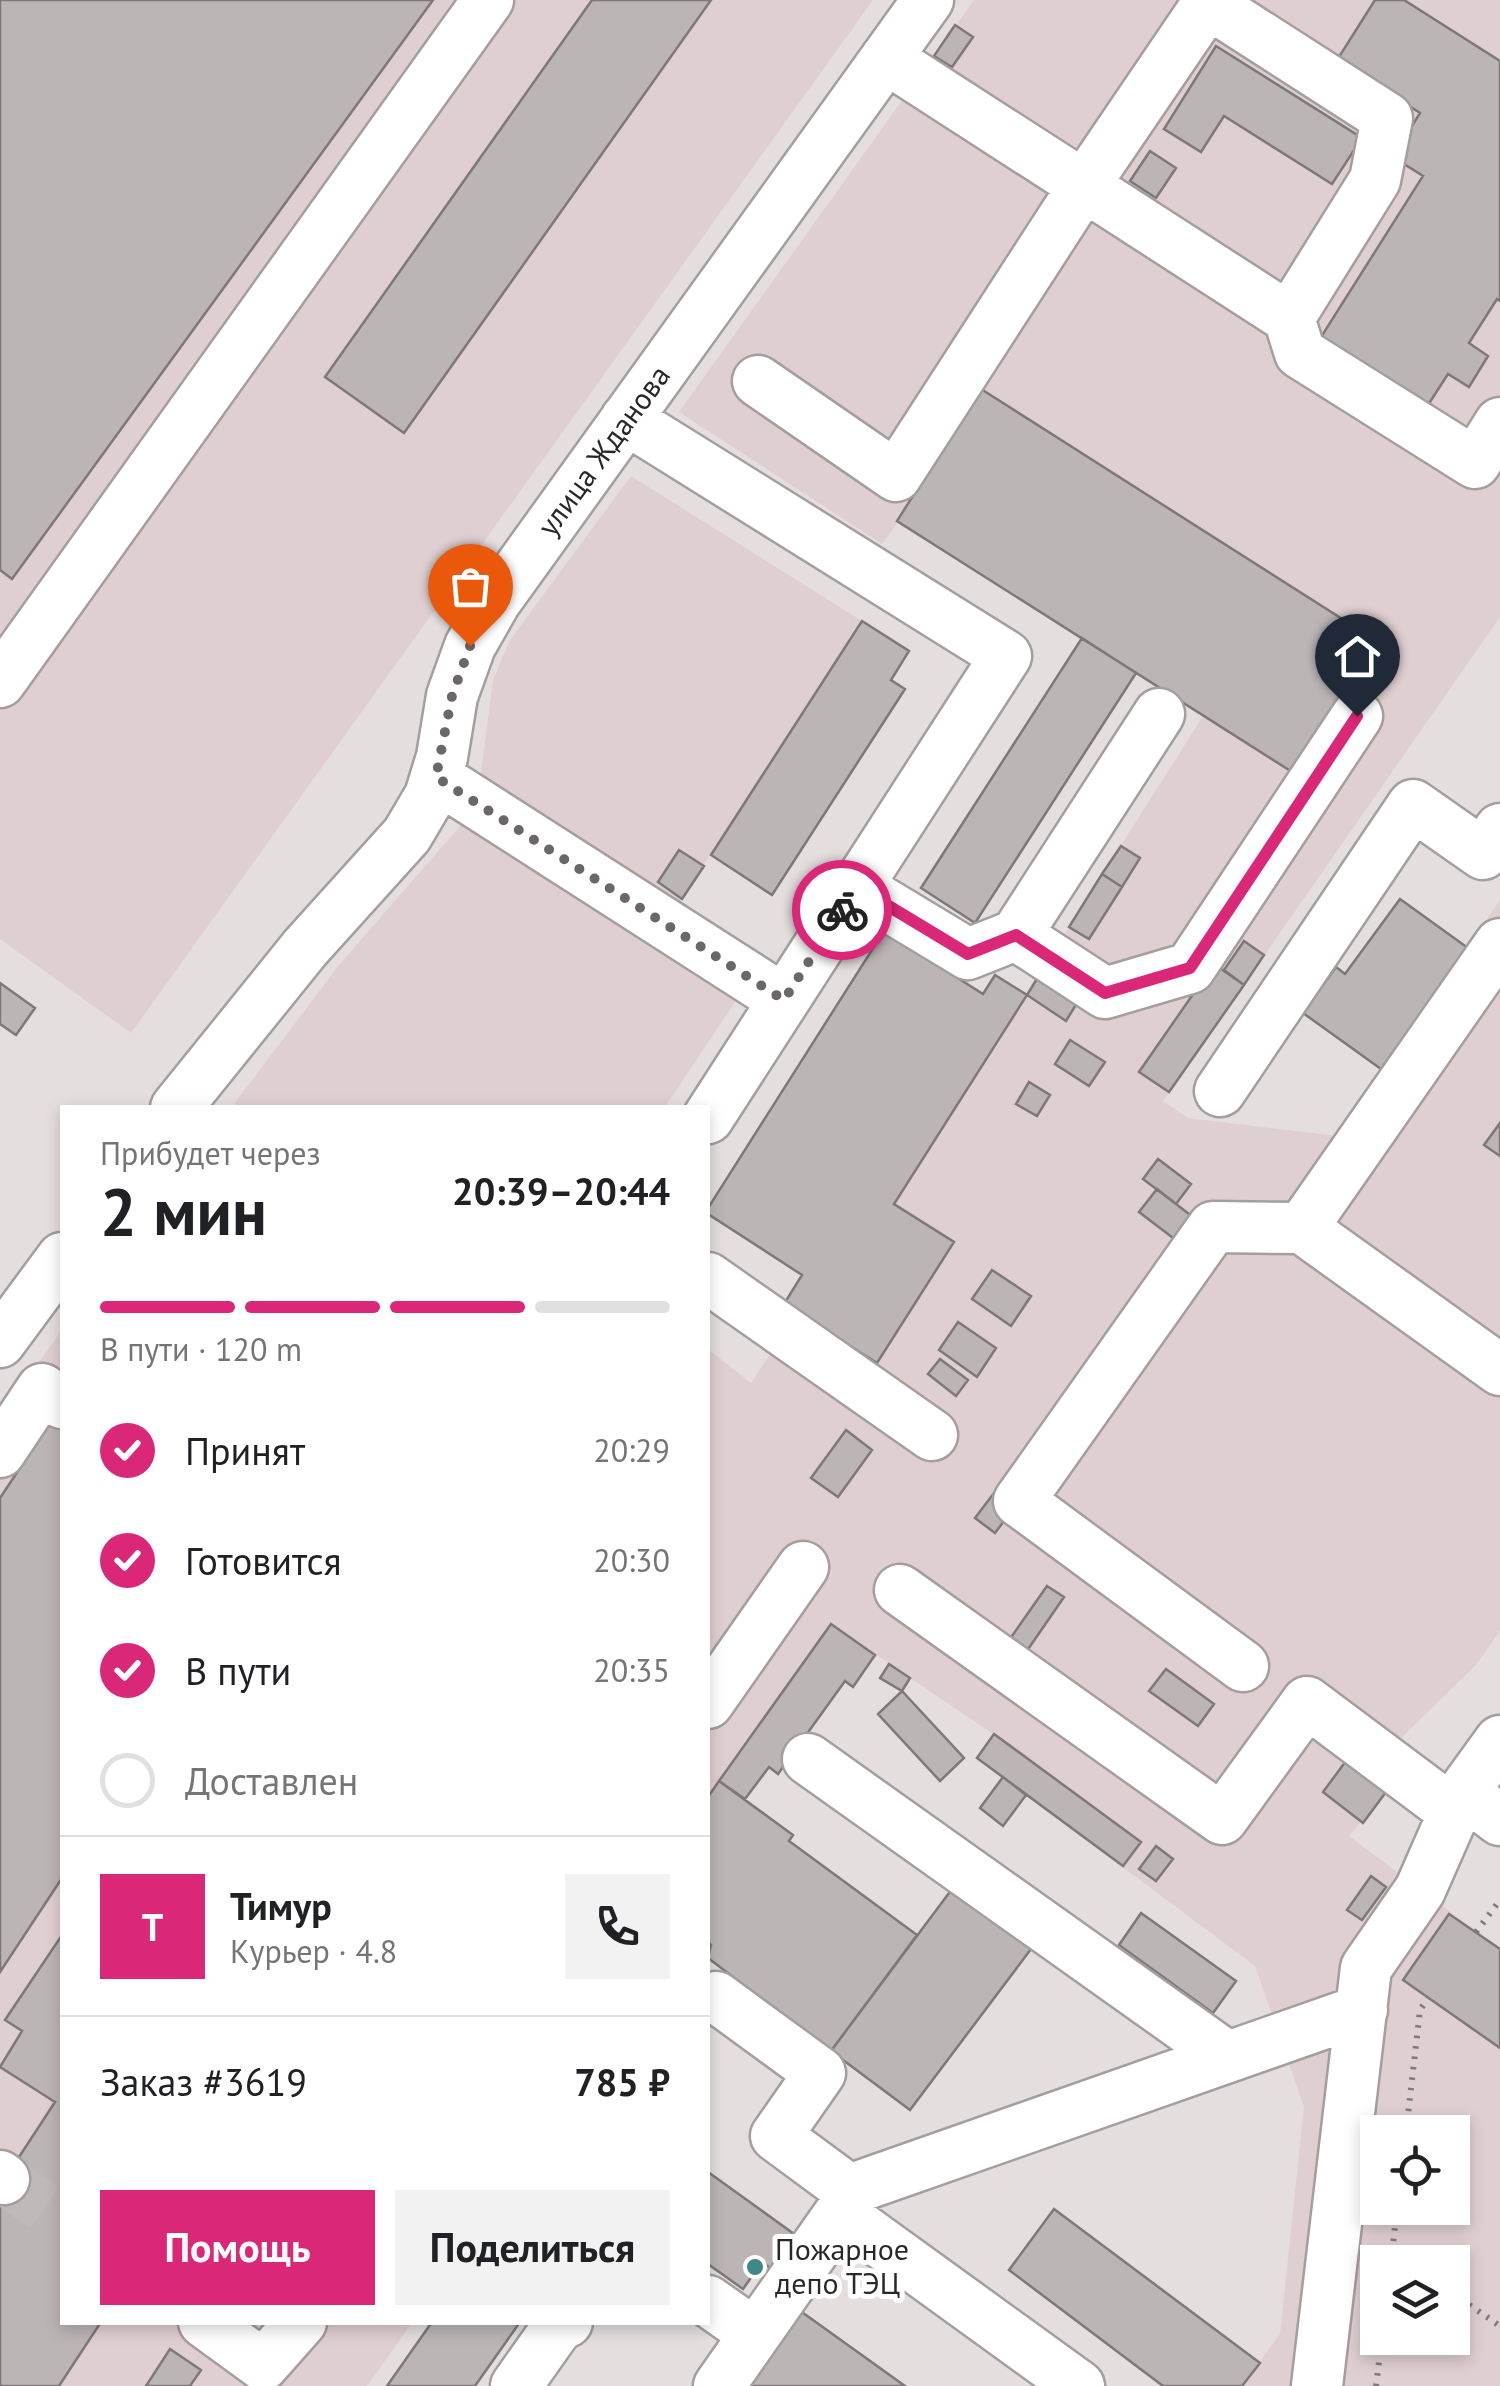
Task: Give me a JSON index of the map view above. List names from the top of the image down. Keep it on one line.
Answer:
{"streets":{"street":["улица Жданова"]},"places":["Пожарное депо ТЭЦ"],"page":{"heading":["2 мин","Прибудет через","20:39–20:44"],"panel":["Тимур","Курьер · 4.8","Заказ #3619","785 ₽"],"bar":"В пути · 120 m","list":[["Принят","20:29"],["Готовится","20:30"],["В пути","20:35"],"Доставлен"],"round":"Т","buttons":["Помощь","Поделиться"]}}
